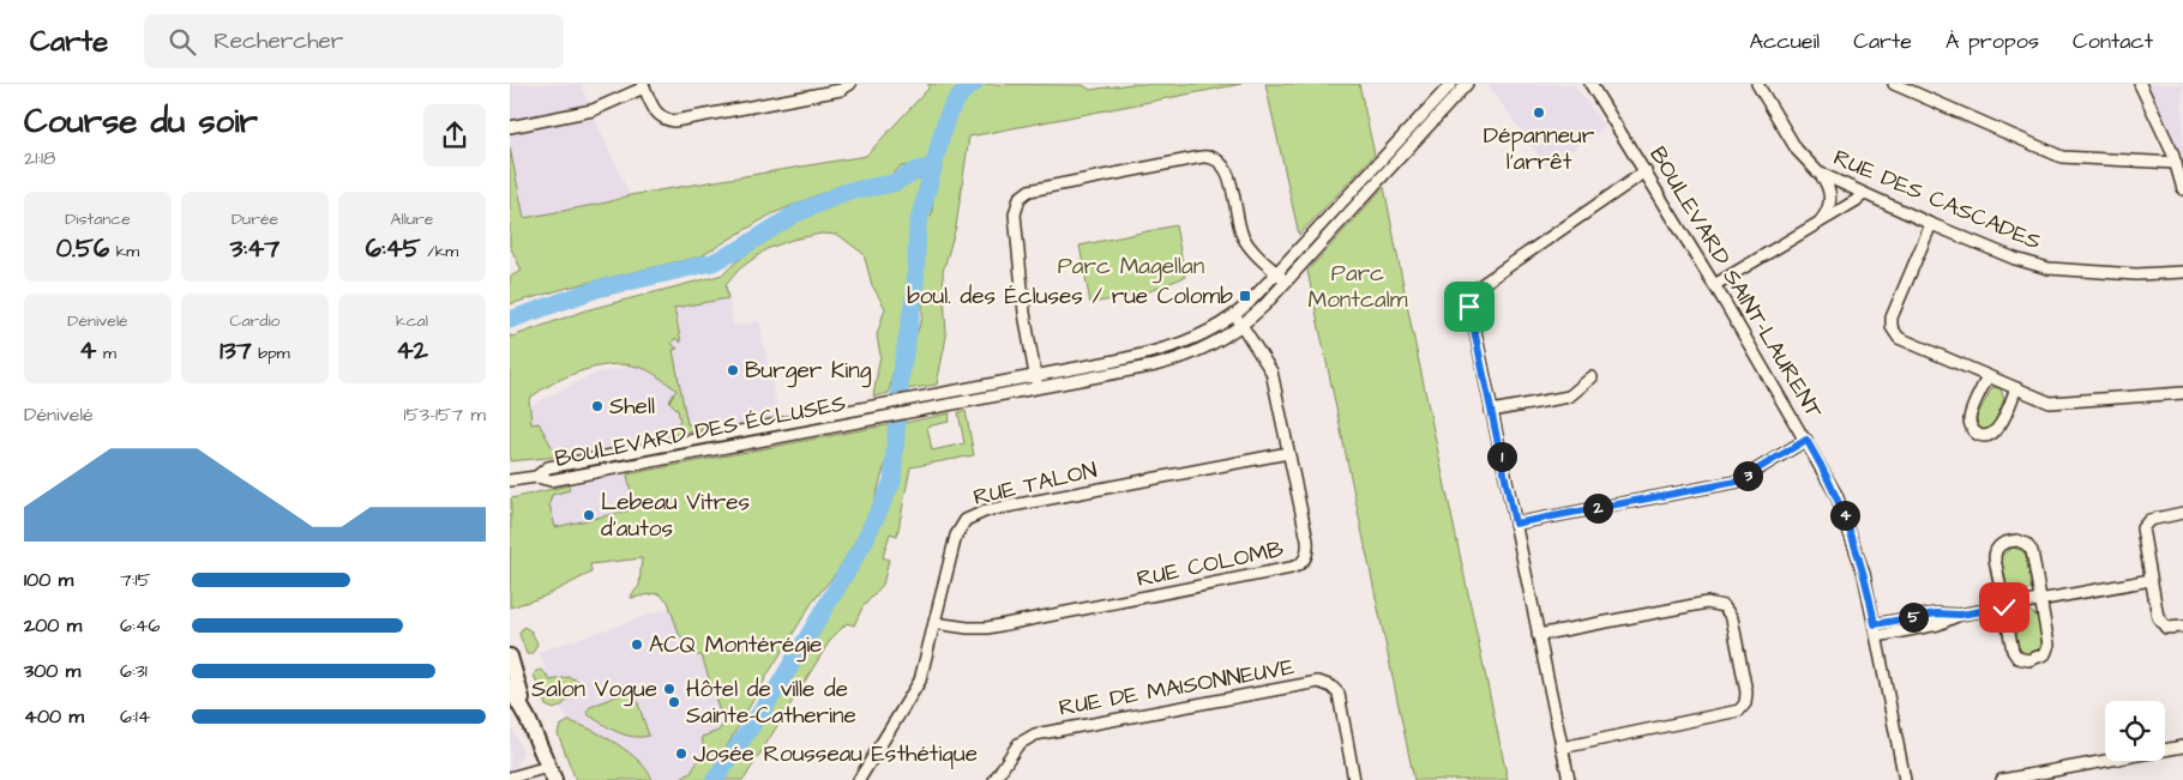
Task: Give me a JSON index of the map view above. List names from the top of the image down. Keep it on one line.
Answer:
{"streets":{"street":["RUE DES CASCADES","BOULEVARD SAINT-LAURENT","BOULEVARD DES ÉCLUSES","RUE TALON","RUE COLOMB","RUE DE MAISONNEUVE"]},"crossings":[["BOULEVARD DES ÉCLUSES","RUE COLOMB"],["RUE TALON","RUE COLOMB"]],"parks":["Parc Magellan","Parc Montcalm"],"places":{"other":["Dépanneur l'arrêt","Burger King","Shell","Lebeau Vitres d'autos","ACQ Montérégie","Salon Vogue","Hôtel de ville de Sainte-Catherine","Josée Rousseau Esthétique"],"transit":["boul. des Écluses / rue Colomb"]},"page":{"header":"Carte","search":"Rechercher","nav":["Accueil","Carte","À propos","Contact"],"heading":["Course du soir","21:18"],"stats":[["Distance","0.56 km"],["Durée","3:47"],["Allure","6:45 /km"],["Dénivelé","4 m"],["Cardio","137 bpm"],["kcal","42"]],"chart":["Dénivelé","153–157 m"],"pins":["1","3","2","4","5"],"list":[{"name":"100 m","note":"7:15"},{"name":"200 m","note":"6:46"},{"name":"300 m","note":"6:31"},{"name":"400 m","note":"6:14"}]}}
